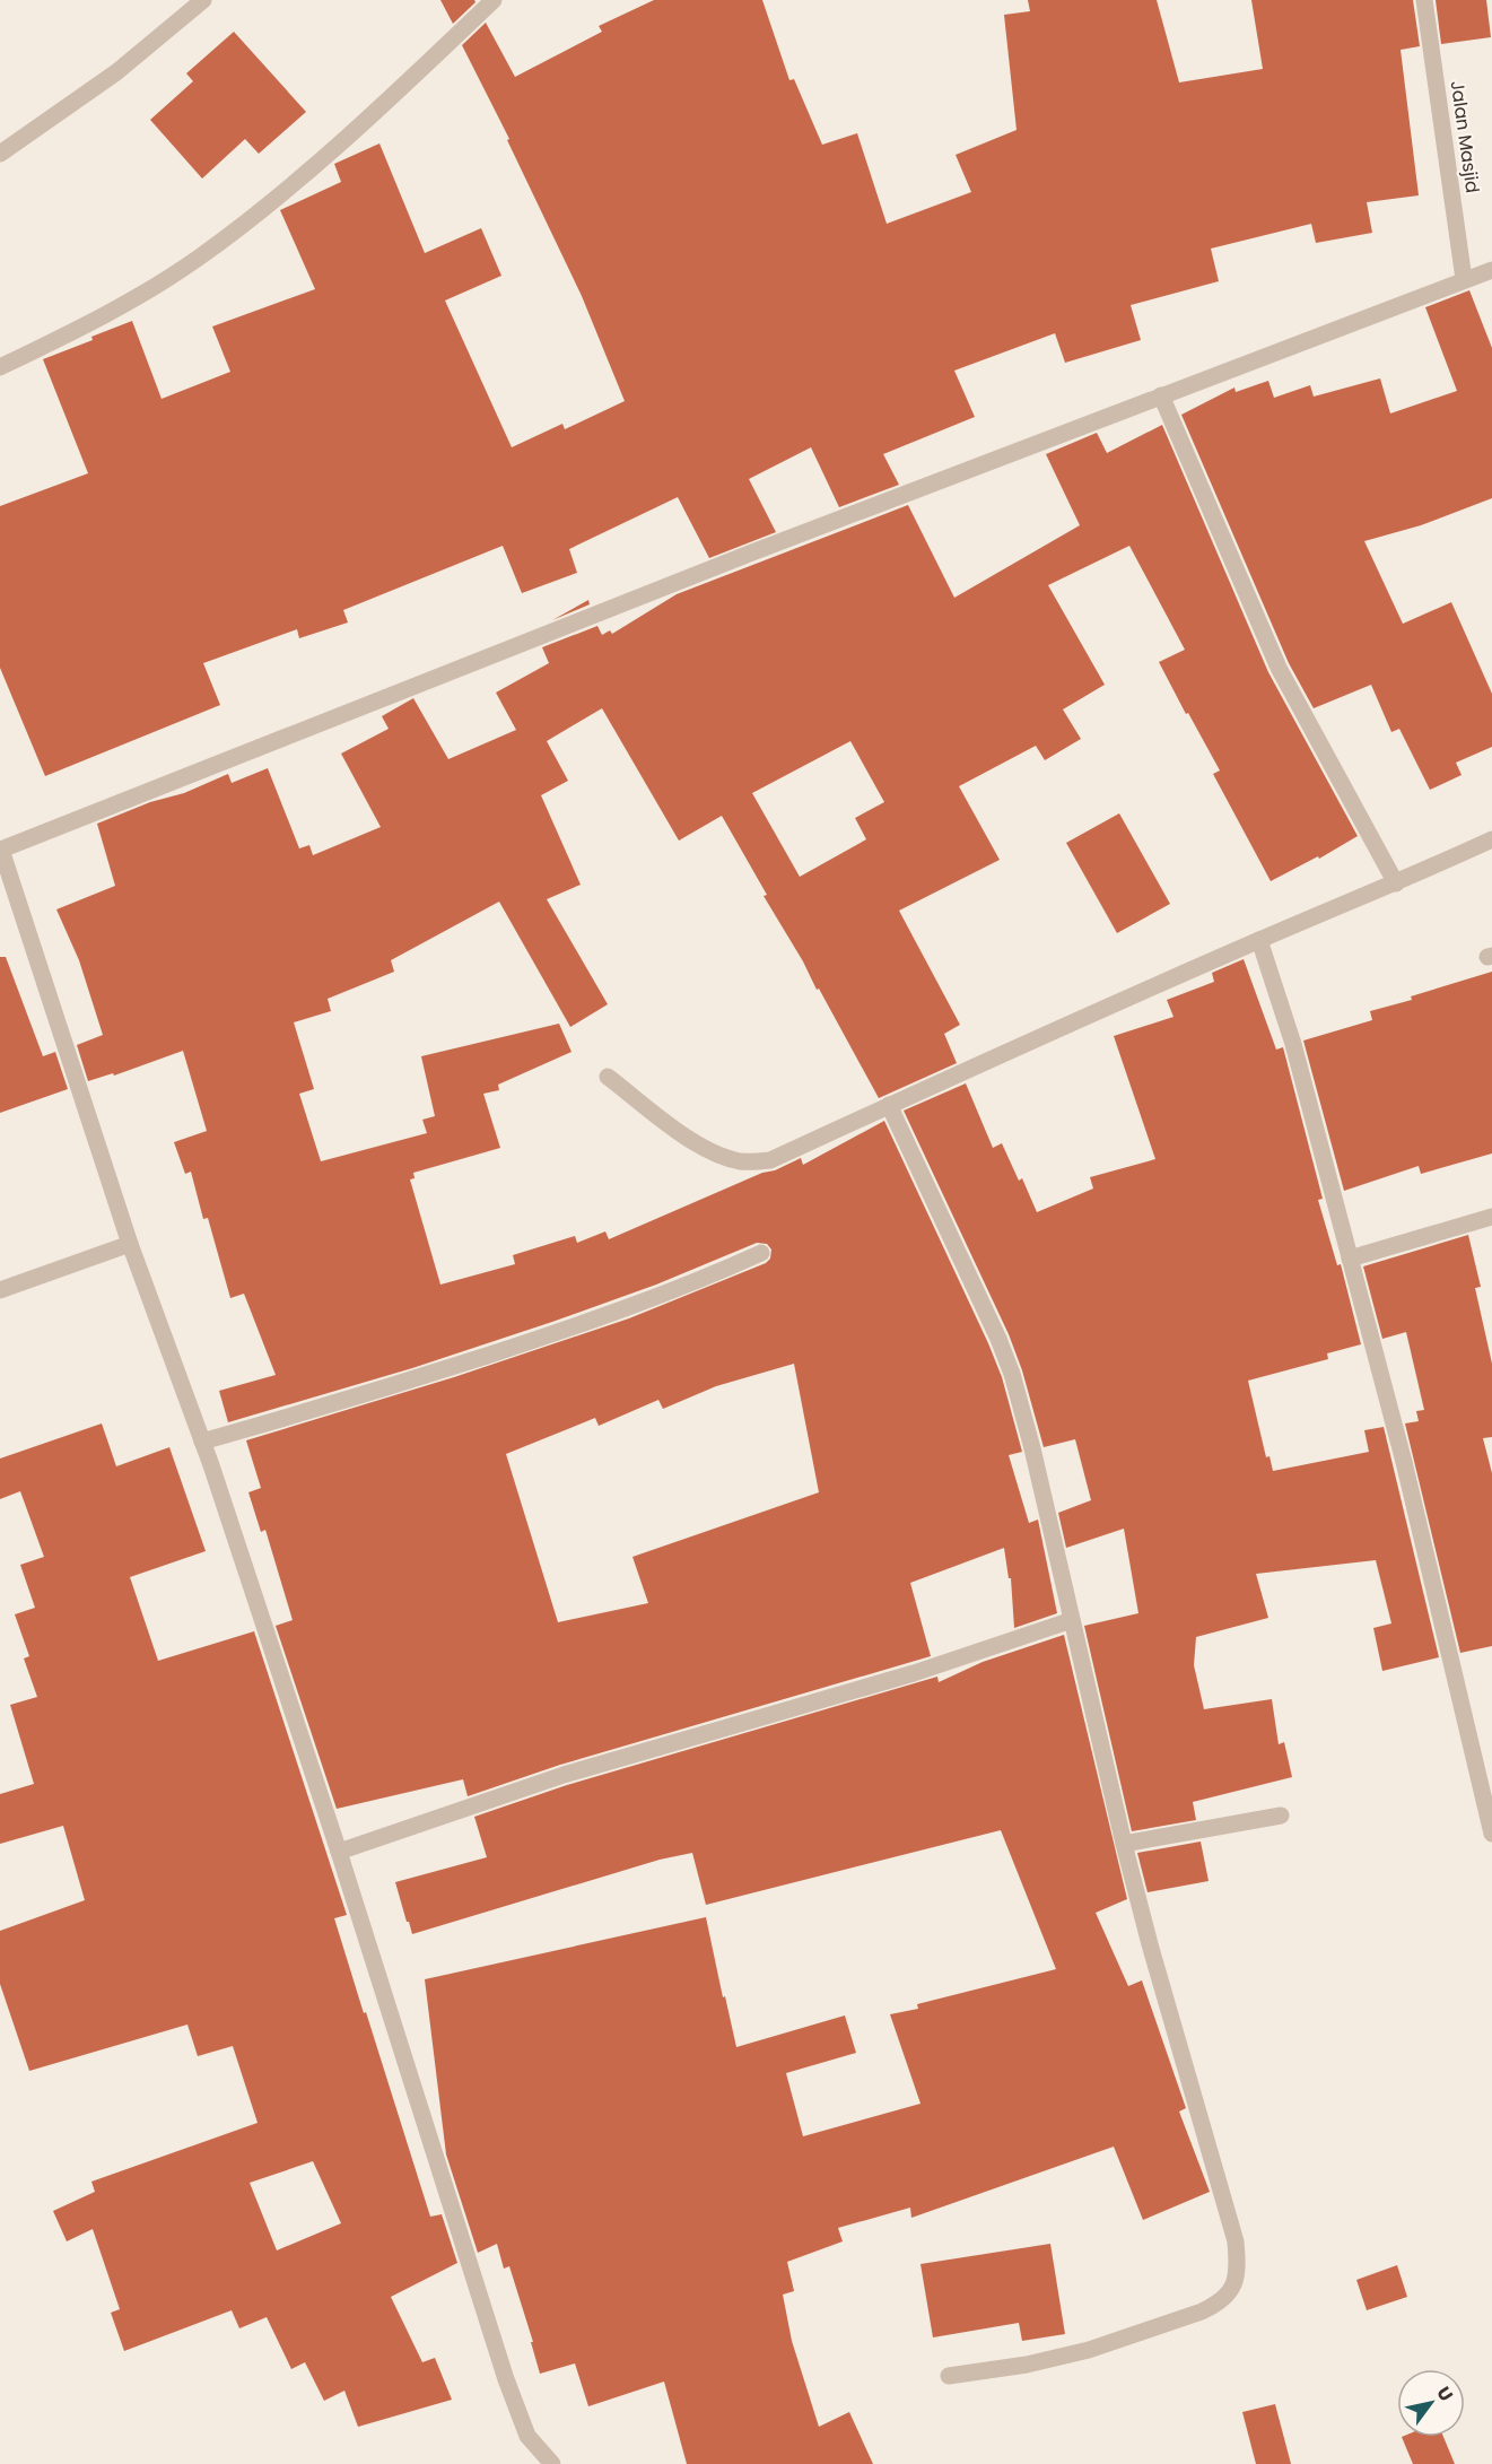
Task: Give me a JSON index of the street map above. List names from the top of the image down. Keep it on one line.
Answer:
{"streets":{"street":["Jalan Masjid"]},"north":"top right"}
